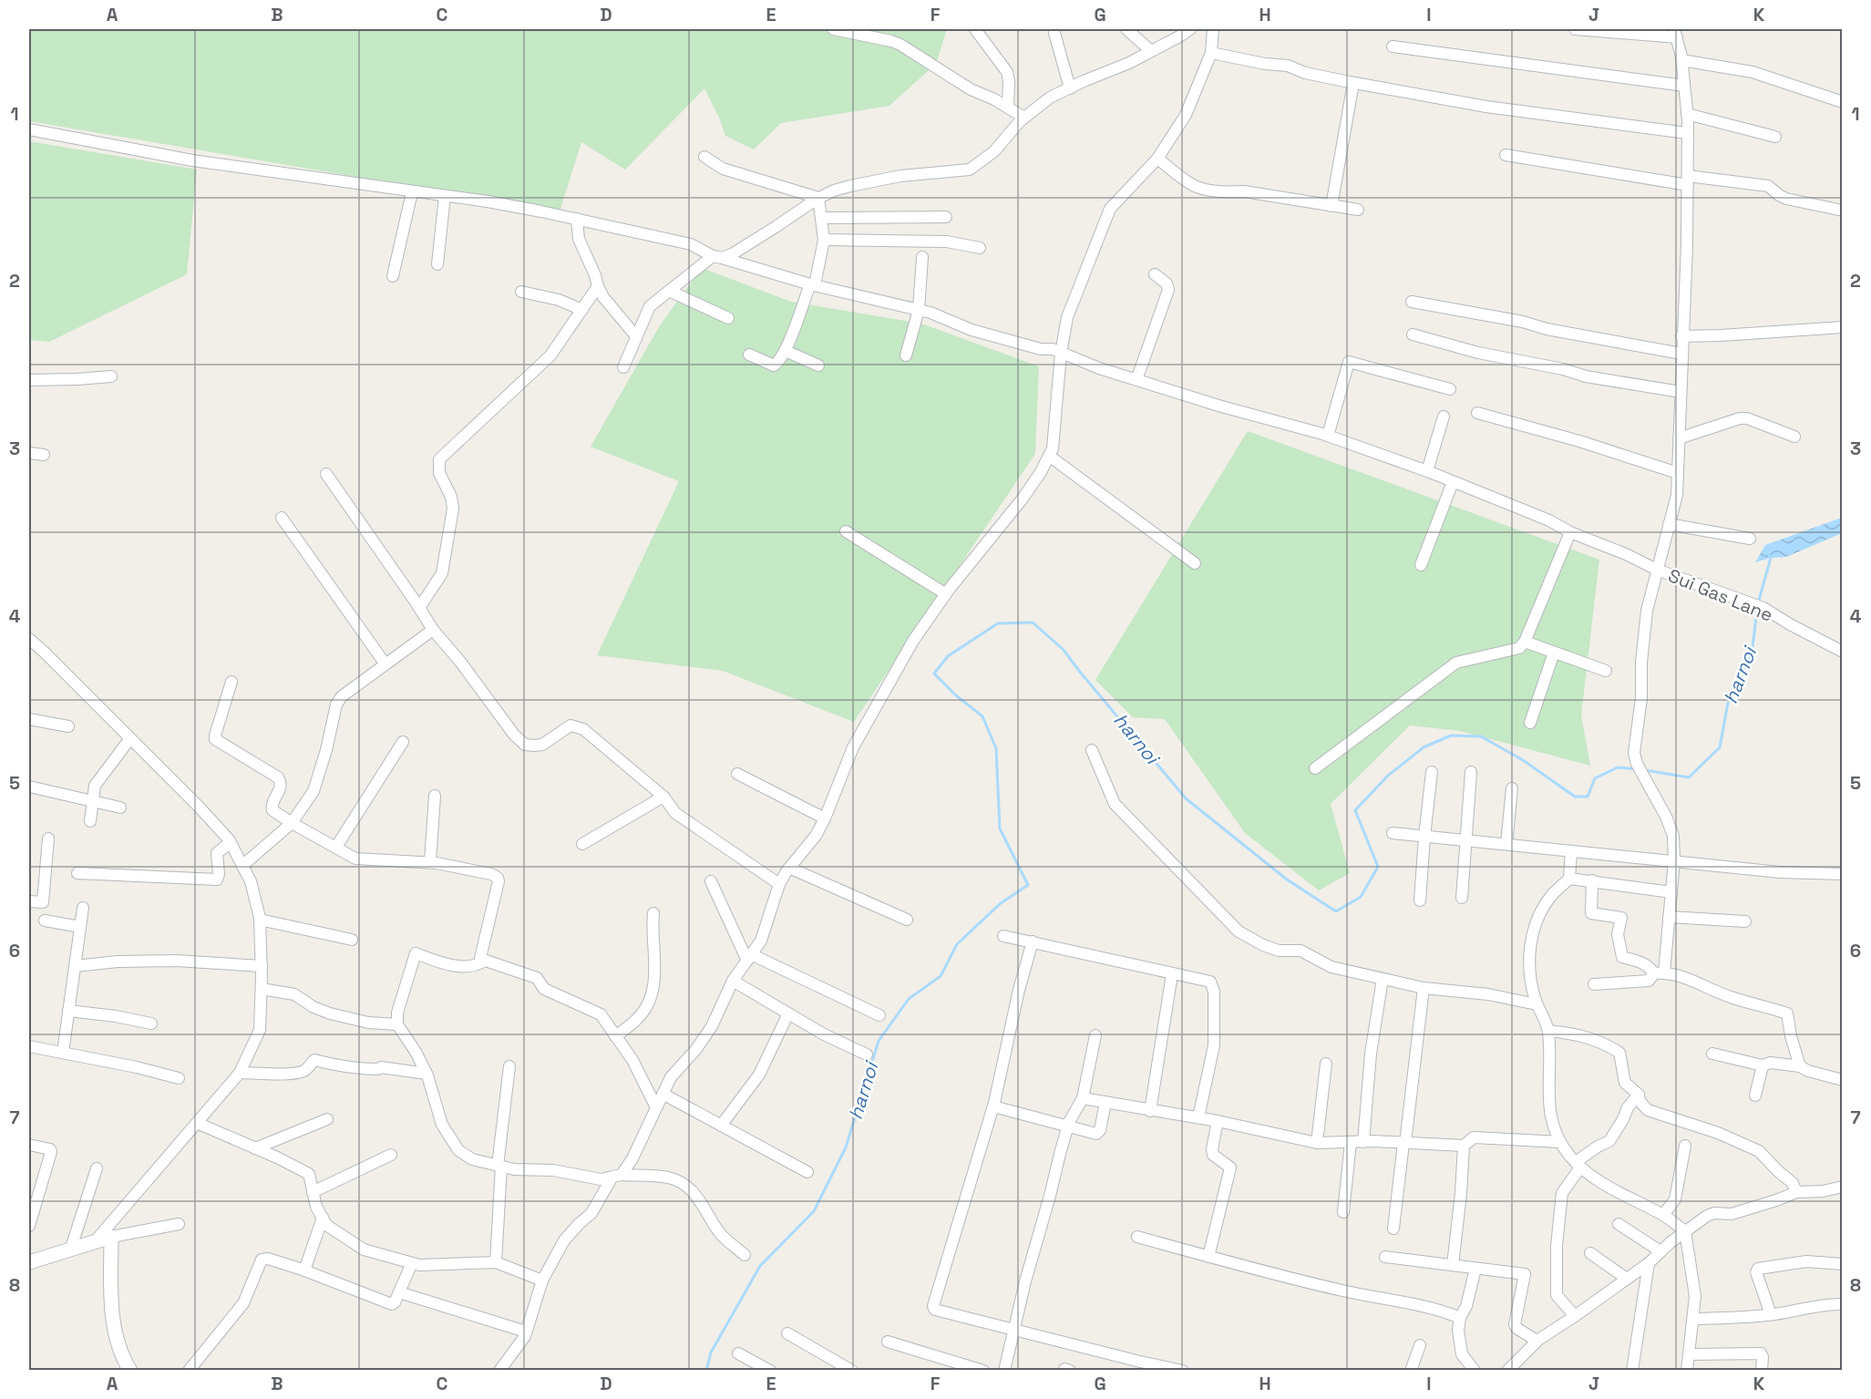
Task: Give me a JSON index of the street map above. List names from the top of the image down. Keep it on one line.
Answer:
{"streets":{"street":["Sui Gas Lane"]},"water":["harnoi"],"grid":{"columns":["A","B","C","D","E","F","G","H","I","J","K"],"rows":["1","2","3","4","5","6","7","8"]}}
